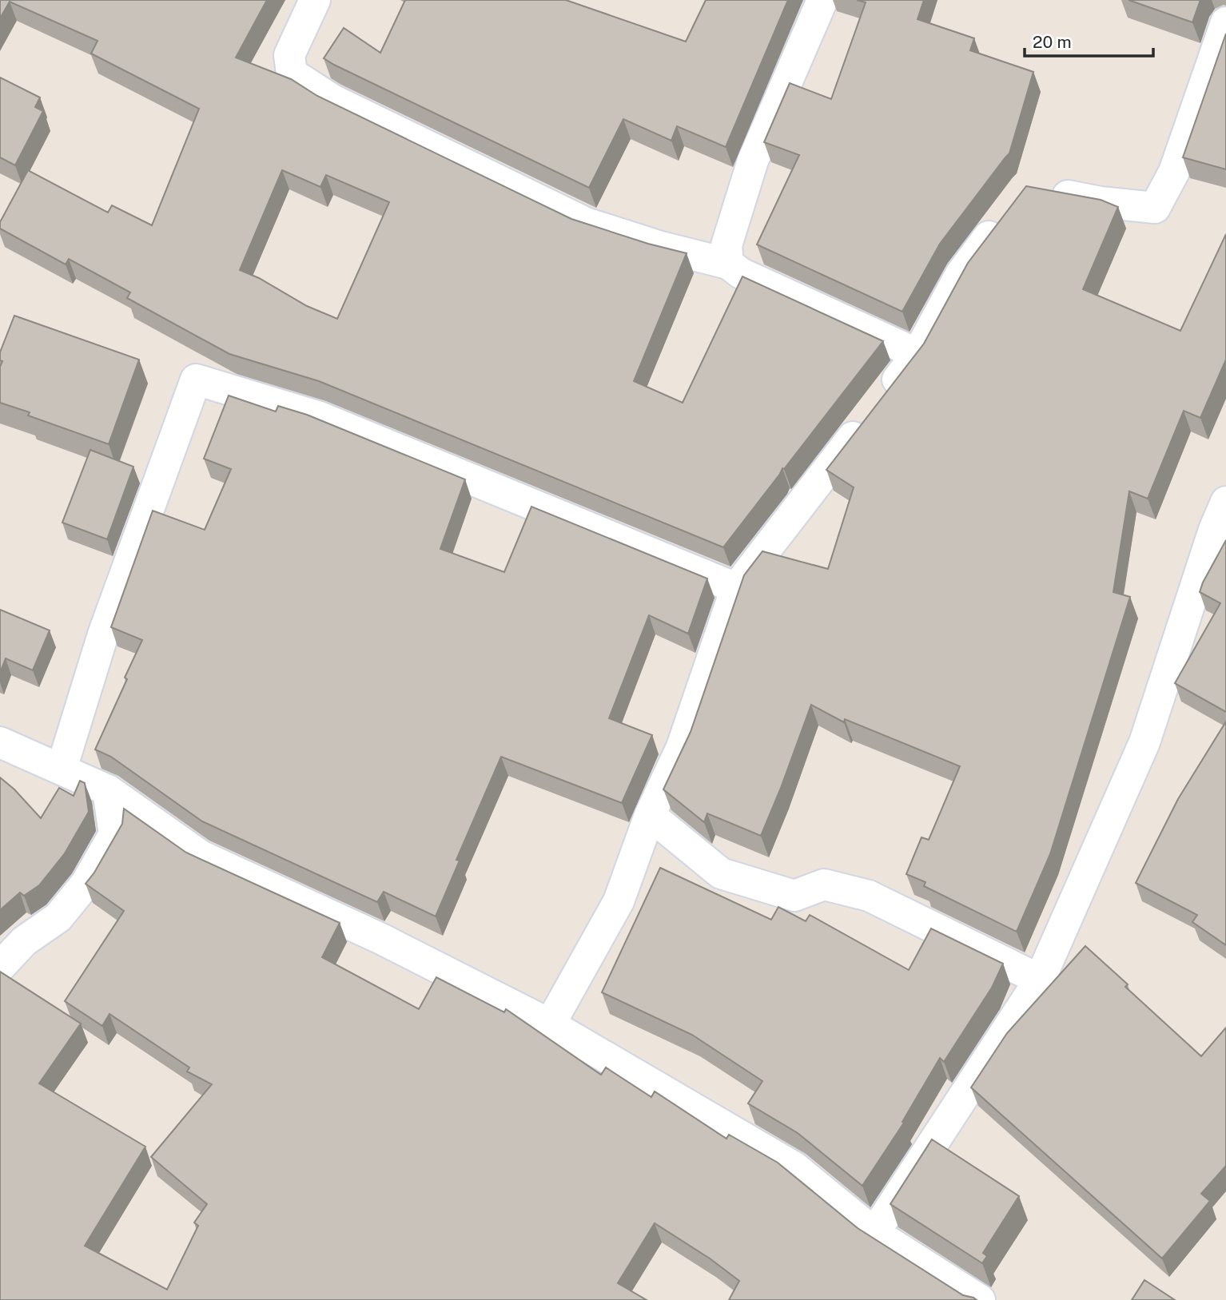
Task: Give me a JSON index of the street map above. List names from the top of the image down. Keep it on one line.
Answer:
{"scale_bar":"20 m"}
